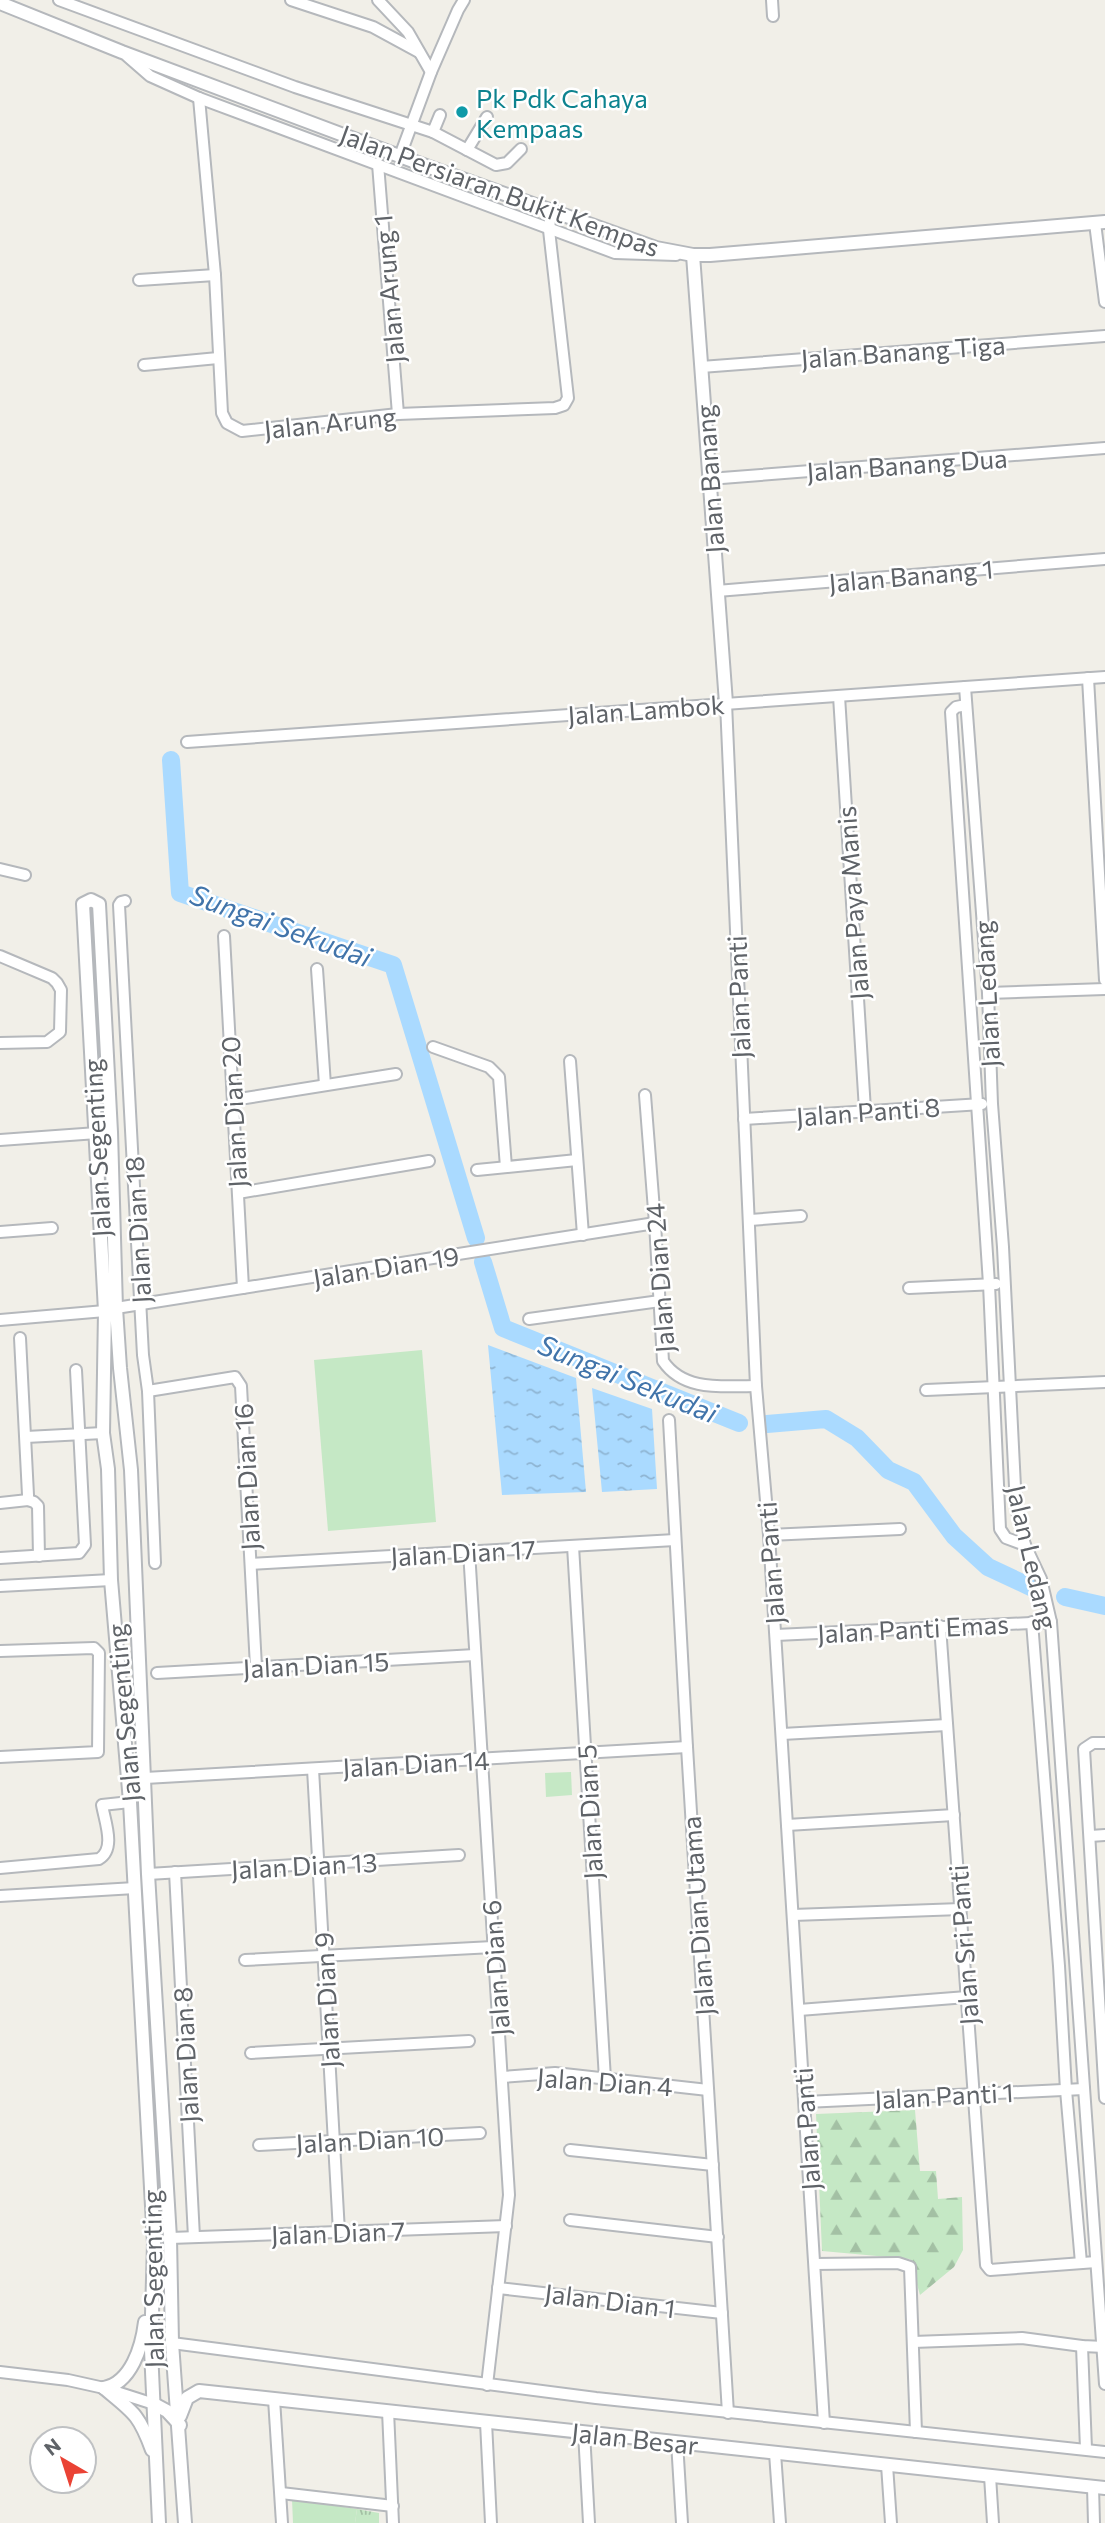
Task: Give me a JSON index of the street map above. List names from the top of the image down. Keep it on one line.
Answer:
{"streets":{"street":["Jalan Persiaran Bukit Kempas","Jalan Arung 1","Jalan Banang Tiga","Jalan Arung","Jalan Banang Dua","Jalan Banang","Jalan Banang 1","Jalan Lambok","Jalan Paya Manis","Jalan Ledang","Jalan Panti","Jalan Panti 8","Jalan Dian 20","Jalan Segenting","Jalan Dian 18","Jalan Dian 19","Jalan Dian 24","Jalan Dian 16","Jalan Dian 17","Jalan Panti Emas","Jalan Dian 15","Jalan Dian 14","Jalan Dian 5","Jalan Dian 13","Jalan Dian Utama","Jalan Sri Panti","Jalan Dian 6","Jalan Dian 9","Jalan Dian 8","Jalan Dian 4","Jalan Panti 1","Jalan Dian 10","Jalan Dian 7","Jalan Dian 1","Jalan Besar"]},"crossings":[["Jalan Persiaran Bukit Kempas","Jalan Arung"],["Jalan Persiaran Bukit Kempas","Jalan Banang"],["Jalan Arung 1","Jalan Arung"],["Jalan Banang Tiga","Jalan Banang"],["Jalan Banang Dua","Jalan Banang"],["Jalan Banang","Jalan Banang 1"],["Jalan Banang","Jalan Lambok"],["Jalan Banang","Jalan Panti"],["Jalan Lambok","Jalan Paya Manis"],["Jalan Lambok","Jalan Ledang"],["Jalan Lambok","Jalan Panti"],["Jalan Paya Manis","Jalan Panti 8"],["Jalan Ledang","Jalan Panti 8"],["Jalan Ledang","Jalan Panti Emas"],["Jalan Ledang","Jalan Panti 1"],["Jalan Panti","Jalan Panti 8"],["Jalan Panti","Jalan Dian 24"],["Jalan Panti","Jalan Panti Emas"],["Jalan Panti","Jalan Panti 1"],["Jalan Panti","Jalan Besar"],["Jalan Dian 20","Jalan Dian 19"],["Jalan Segenting","Jalan Dian 19"],["Jalan Segenting","Jalan Dian 14"],["Jalan Segenting","Jalan Dian 13"],["Jalan Segenting","Jalan Dian 7"],["Jalan Segenting","Jalan Besar"],["Jalan Dian 18","Jalan Dian 19"],["Jalan Dian 18","Jalan Dian 16"],["Jalan Dian 19","Jalan Dian 24"],["Jalan Dian 16","Jalan Dian 17"],["Jalan Dian 16","Jalan Dian 15"],["Jalan Dian 17","Jalan Dian 5"],["Jalan Dian 17","Jalan Dian Utama"],["Jalan Dian 17","Jalan Dian 6"],["Jalan Panti Emas","Jalan Sri Panti"],["Jalan Dian 15","Jalan Dian 6"],["Jalan Dian 14","Jalan Dian 5"],["Jalan Dian 14","Jalan Dian Utama"],["Jalan Dian 14","Jalan Dian 6"],["Jalan Dian 14","Jalan Dian 9"],["Jalan Dian 5","Jalan Dian 4"],["Jalan Dian 13","Jalan Dian 9"],["Jalan Dian 13","Jalan Dian 8"],["Jalan Dian Utama","Jalan Dian 4"],["Jalan Dian Utama","Jalan Dian 1"],["Jalan Dian Utama","Jalan Besar"],["Jalan Sri Panti","Jalan Panti 1"],["Jalan Dian 6","Jalan Dian 4"],["Jalan Dian 6","Jalan Dian 7"],["Jalan Dian 6","Jalan Dian 1"],["Jalan Dian 6","Jalan Besar"],["Jalan Dian 9","Jalan Dian 10"],["Jalan Dian 9","Jalan Dian 7"],["Jalan Dian 8","Jalan Dian 7"]],"water":["Sungai Sekudai"],"places":["Pk Pdk Cahaya Kempaas"],"north":"top left"}
